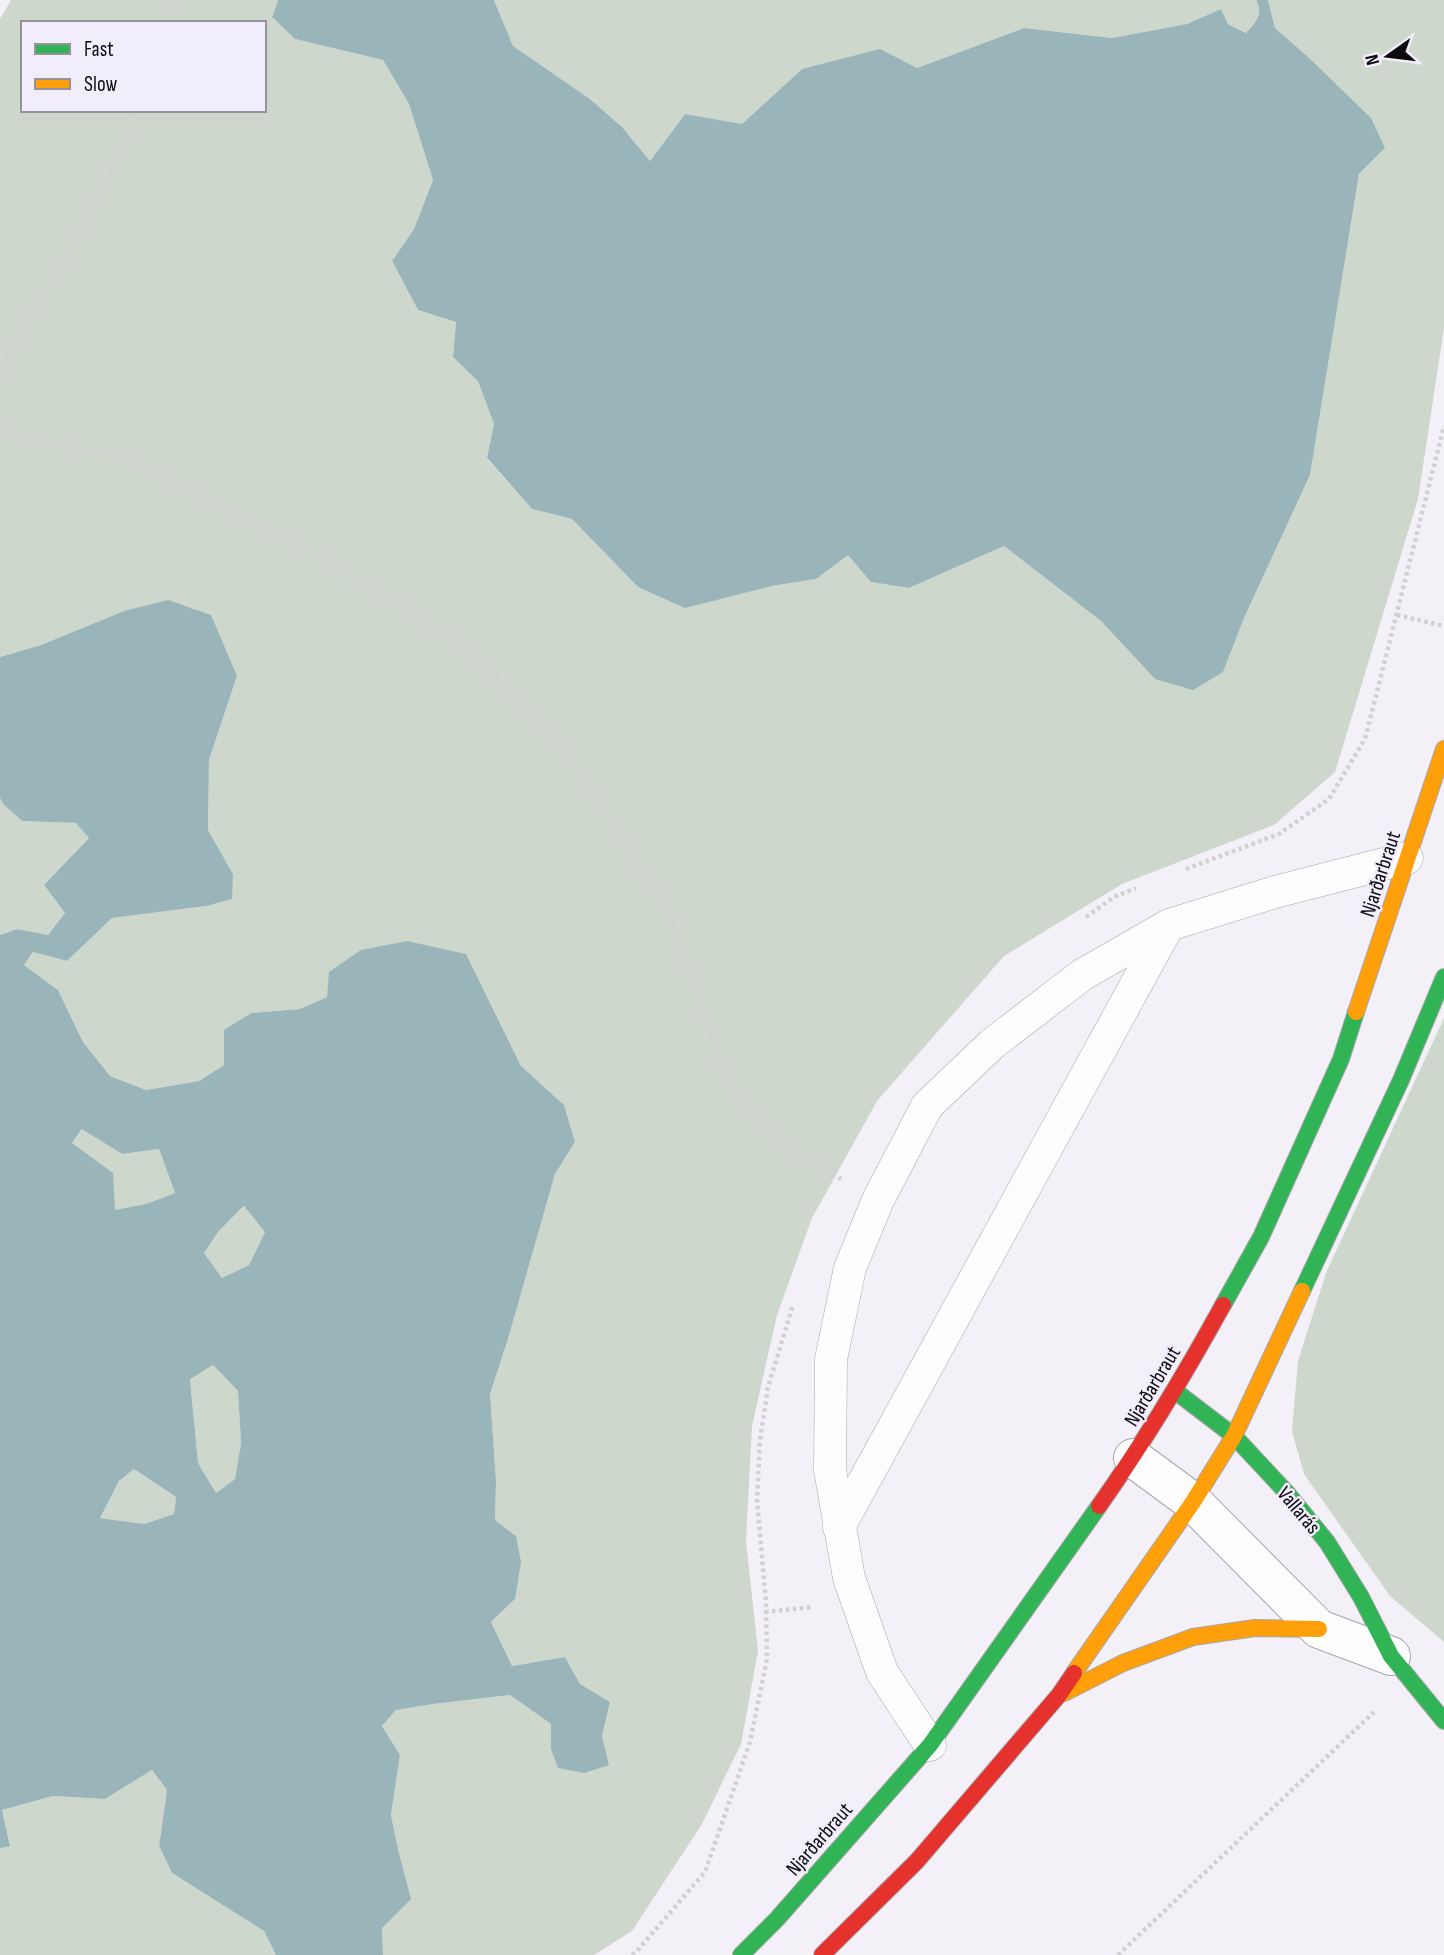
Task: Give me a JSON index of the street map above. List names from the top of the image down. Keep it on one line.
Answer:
{"streets":{"main road":["Njarðarbraut","Vallarás"]},"crossings":[["Njarðarbraut","Vallarás"]],"legend":["Fast","Slow"],"north":"left"}
